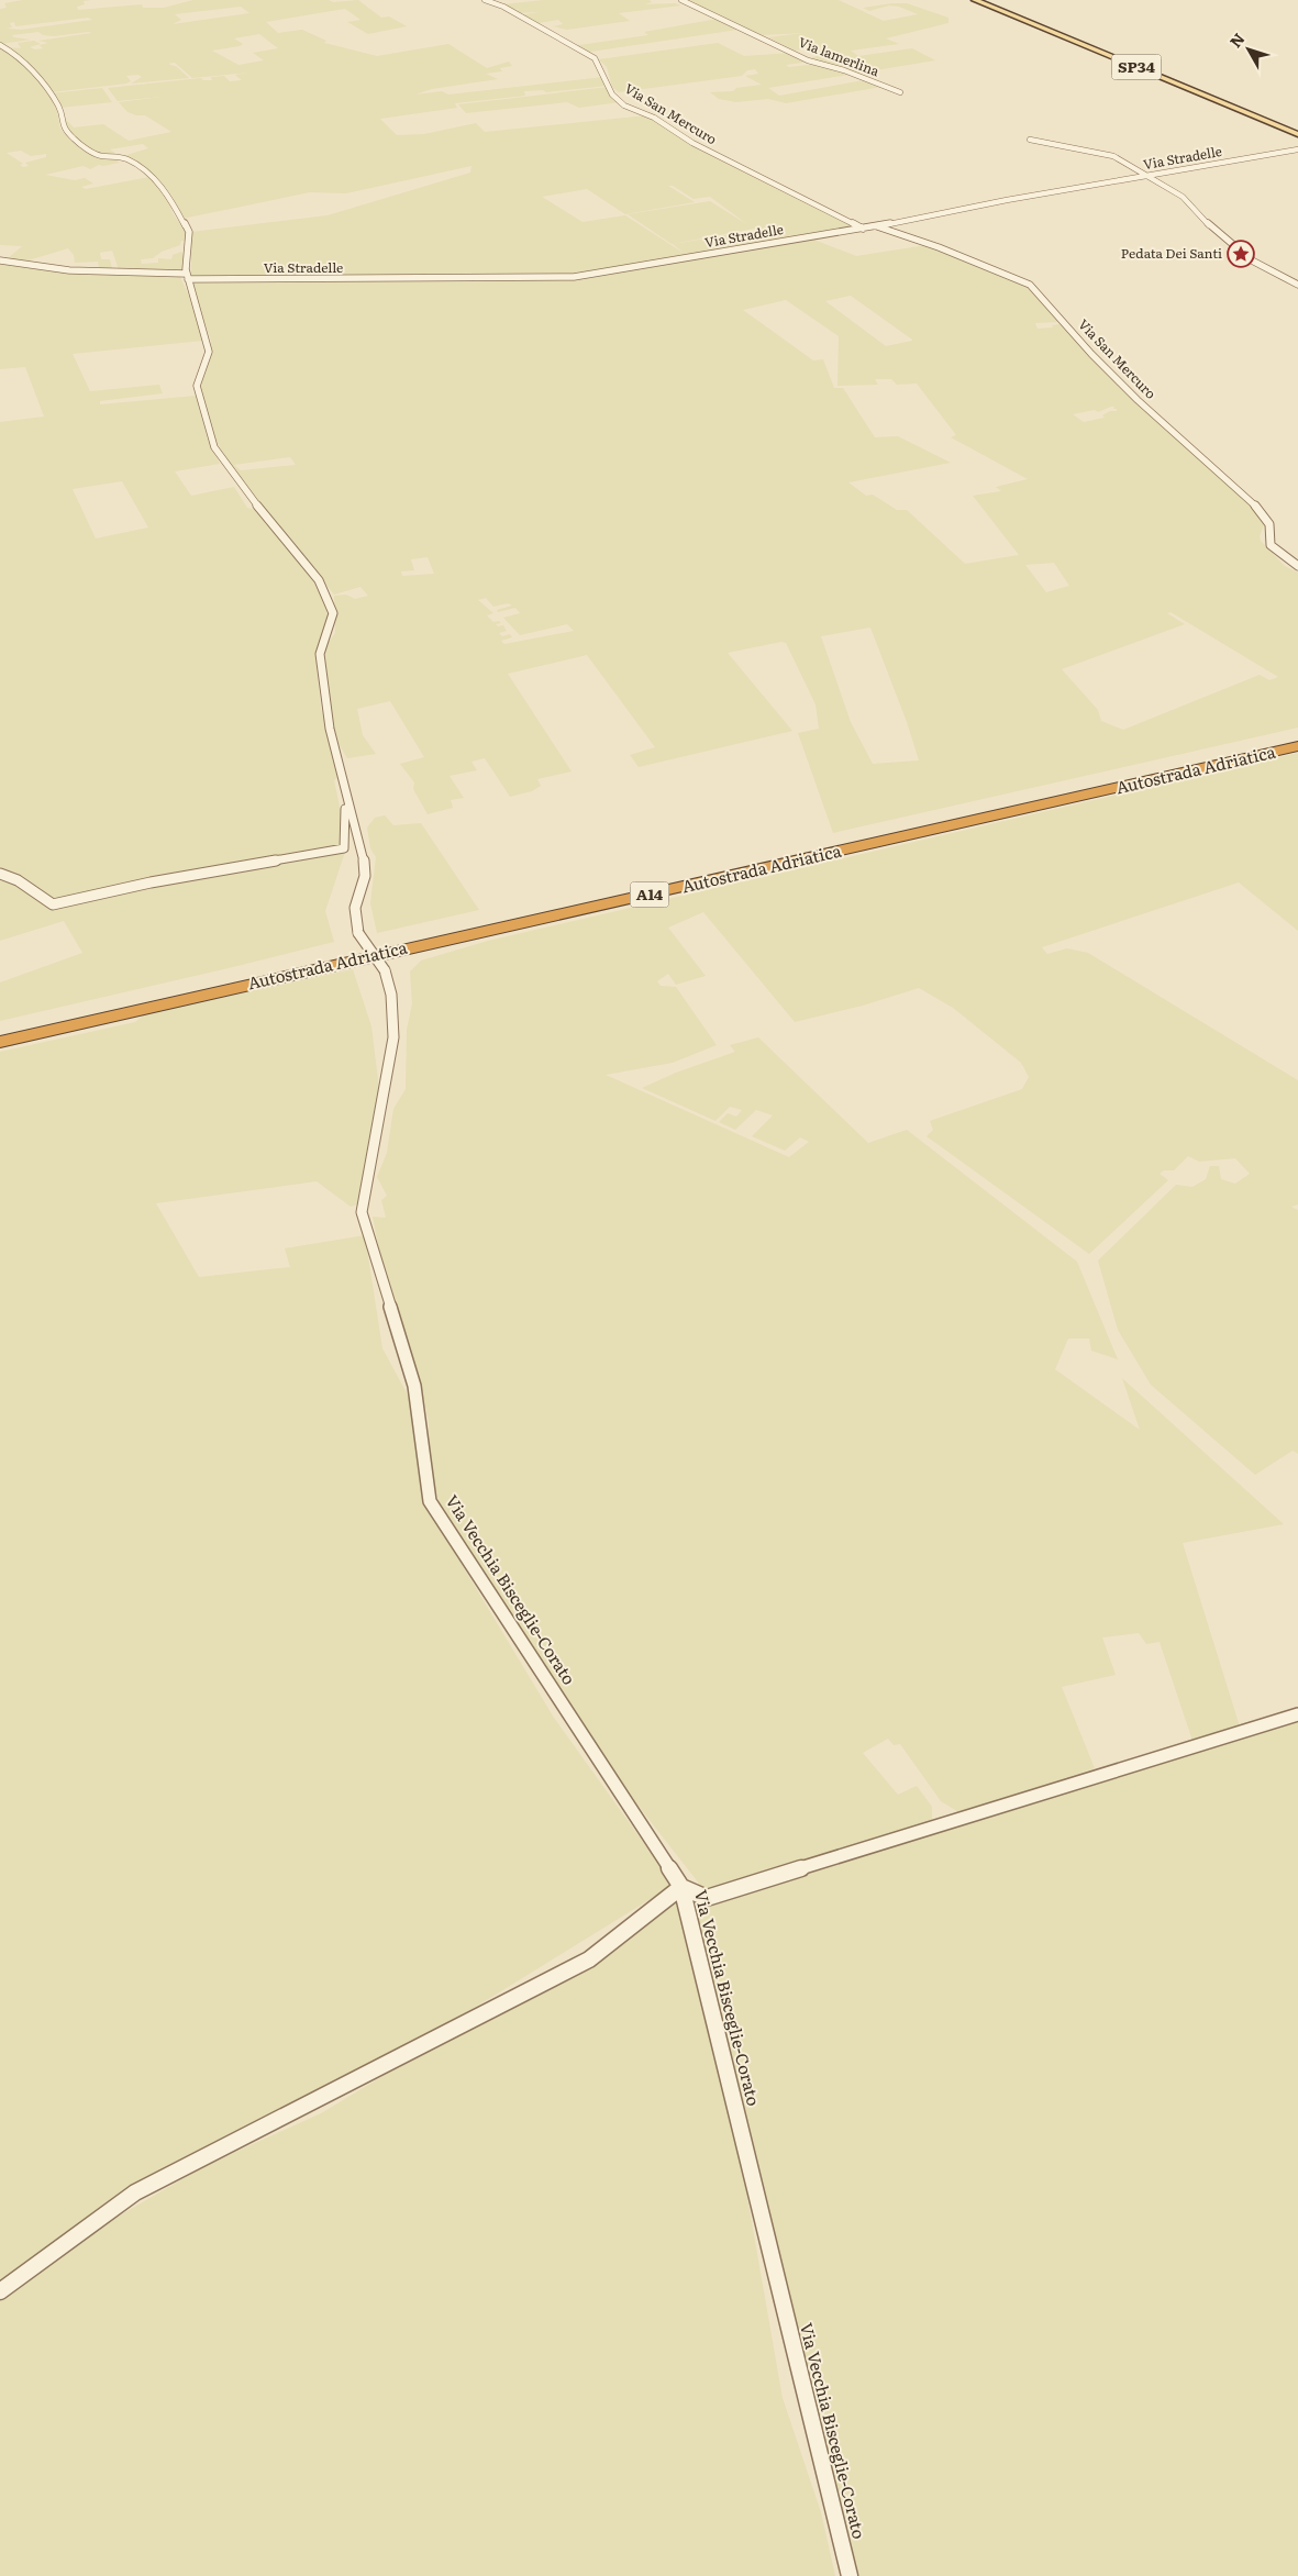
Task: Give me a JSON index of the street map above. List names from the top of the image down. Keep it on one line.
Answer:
{"streets":{"highway":["Autostrada Adriatica","A14"],"main road":["SP34"],"street":["Via lamerlina","Via San Mercuro","Via Stradelle","Via Vecchia Bisceglie-Corato"]},"crossings":[["Via San Mercuro","Via Stradelle"],["Via Stradelle","Via Vecchia Bisceglie-Corato"]],"places":{"place":["Pedata Dei Santi"]},"north":"top left"}
